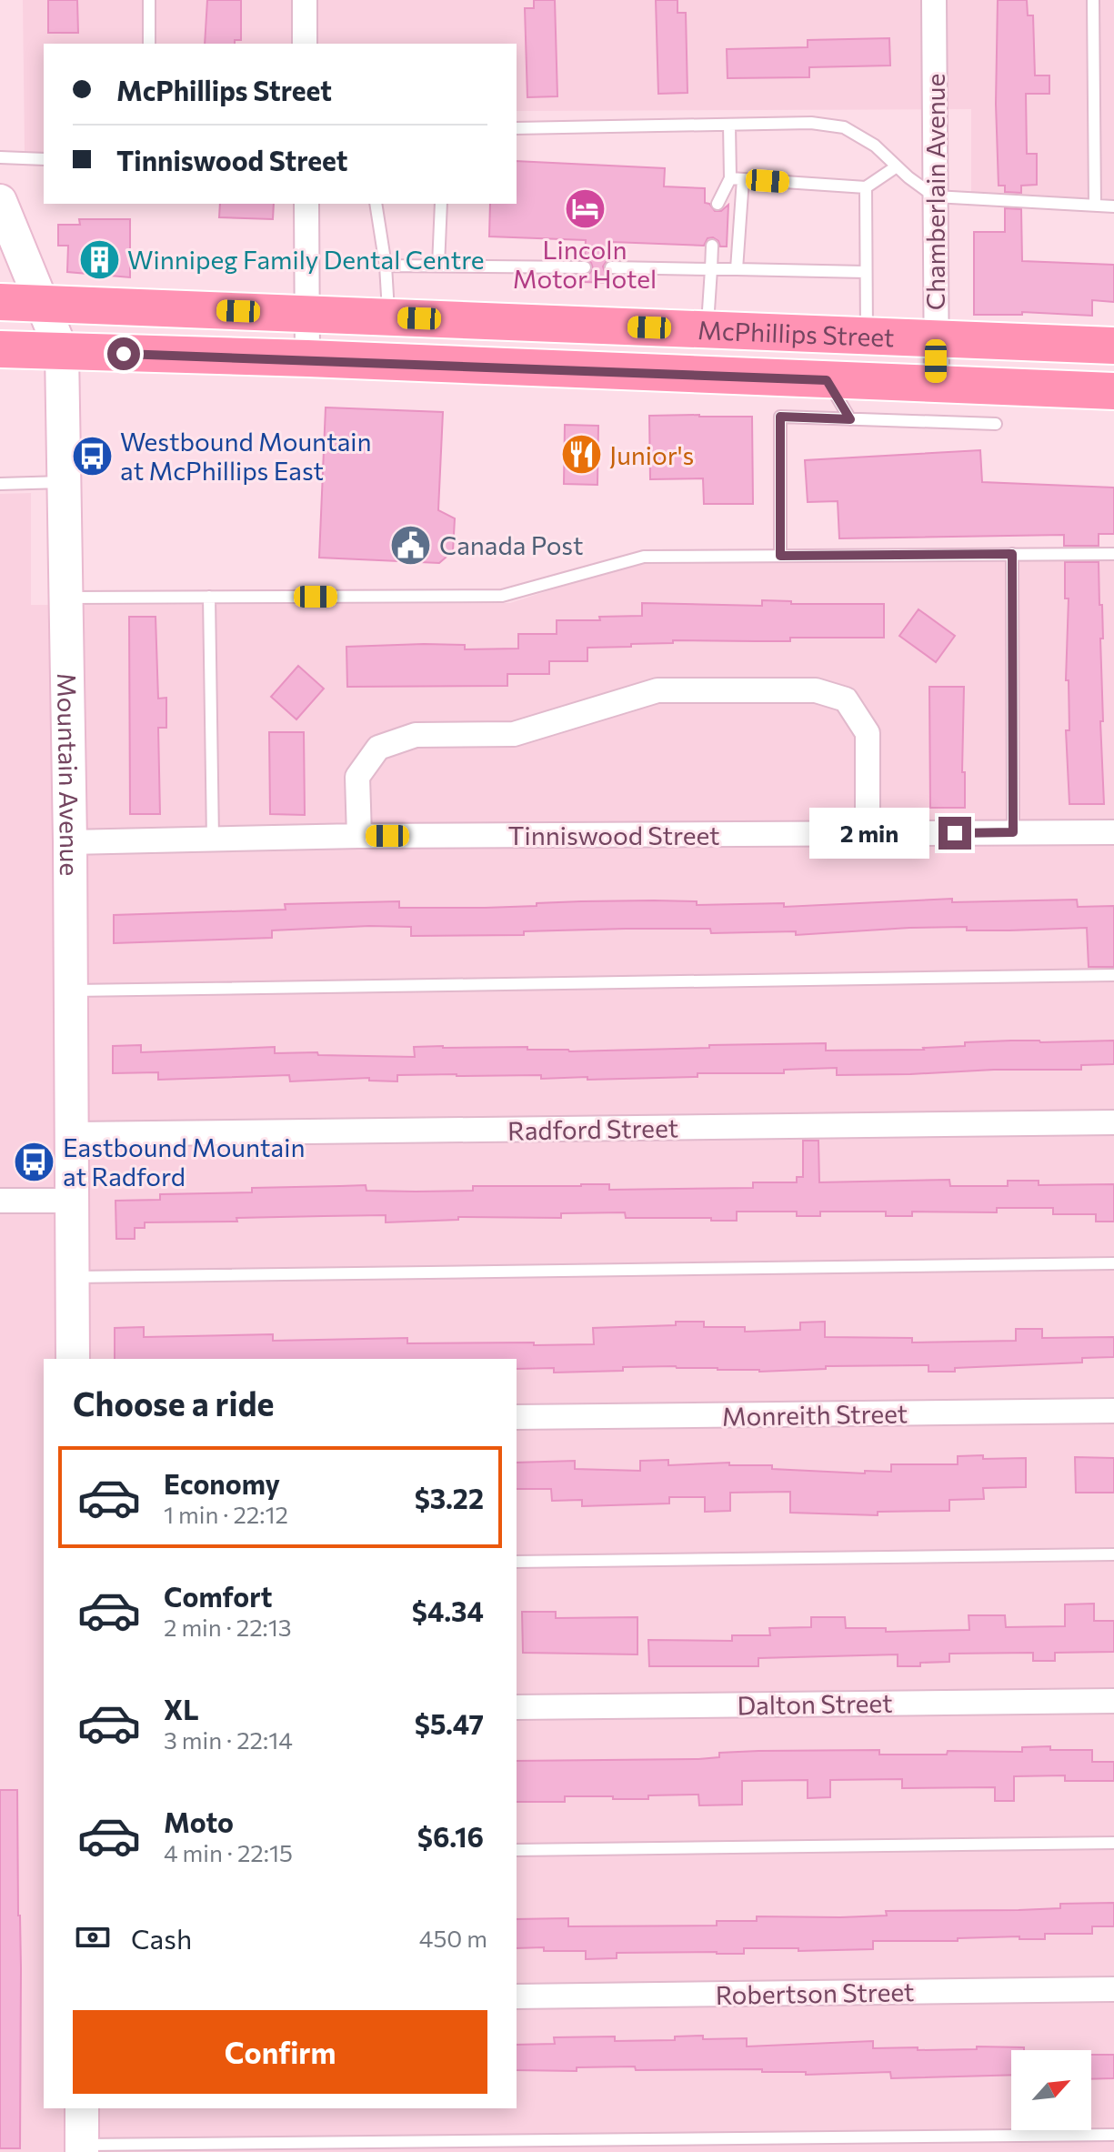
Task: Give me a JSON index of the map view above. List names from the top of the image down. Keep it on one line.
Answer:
{"streets":{"main road":["McPhillips Street","Mountain Avenue"],"street":["Chamberlain Avenue","Tinniswood Street","Radford Street","Monreith Street","Dalton Street","Robertson Street"]},"crossings":[["Chamberlain Avenue","McPhillips Street"],["McPhillips Street","Mountain Avenue"],["Mountain Avenue","Tinniswood Street"],["Mountain Avenue","Radford Street"]],"places":{"hotel":["Lincoln Motor Hotel"],"building":["Winnipeg Family Dental Centre"],"restaurant":["Junior's"],"bus stop":["Westbound Mountain at McPhillips East","Eastbound Mountain at Radford"],"public building":["Canada Post"]},"north":"top right","page":{"banner":["McPhillips Street","Tinniswood Street"],"bubble":"2 min","heading":"Choose a ride","list":[{"name":"Economy","note":"1 min · 22:12","value":"$3.22"},{"name":"Comfort","note":"2 min · 22:13","value":"$4.34"},{"name":"XL","note":"3 min · 22:14","value":"$5.47"},{"name":"Moto","note":"4 min · 22:15","value":"$6.16"}],"pay":["Cash","450 m"],"buttons":"Confirm"}}
